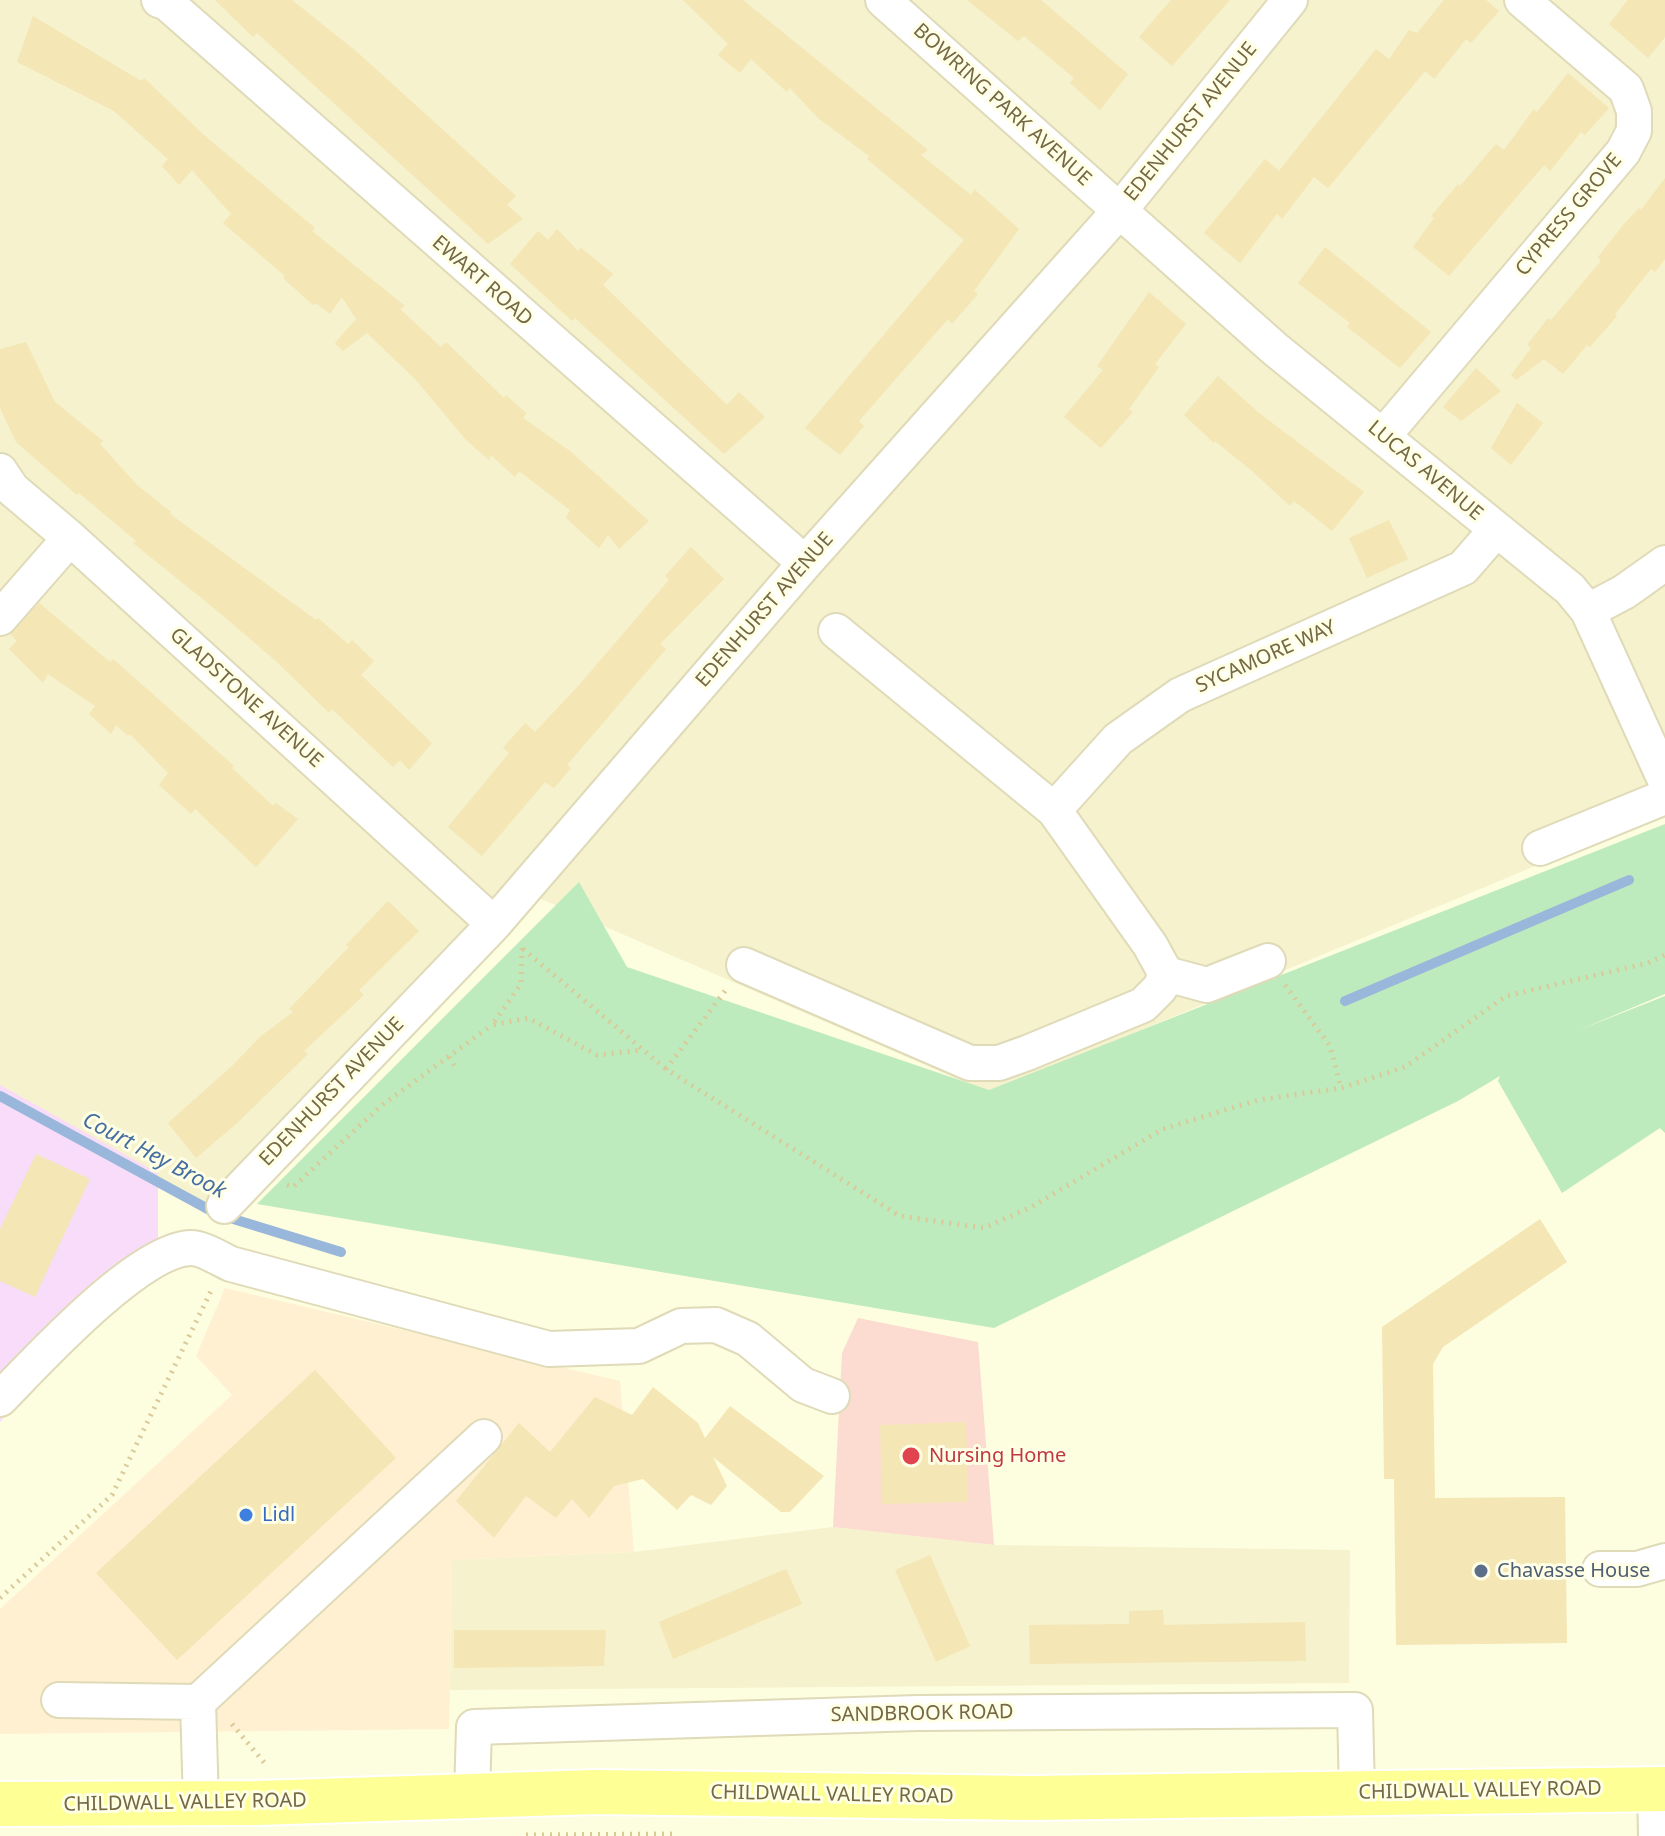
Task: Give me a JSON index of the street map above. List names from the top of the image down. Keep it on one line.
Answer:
{"streets":{"main road":["CHILDWALL VALLEY ROAD"],"street":["BOWRING PARK AVENUE","EDENHURST AVENUE","CYPRESS GROVE","EWART ROAD","LUCAS AVENUE","SYCAMORE WAY","GLADSTONE AVENUE","SANDBROOK ROAD"]},"crossings":[["BOWRING PARK AVENUE","EDENHURST AVENUE"],["BOWRING PARK AVENUE","LUCAS AVENUE"],["EDENHURST AVENUE","EWART ROAD"],["EDENHURST AVENUE","LUCAS AVENUE"],["EDENHURST AVENUE","GLADSTONE AVENUE"],["CYPRESS GROVE","LUCAS AVENUE"],["LUCAS AVENUE","SYCAMORE WAY"],["SANDBROOK ROAD","CHILDWALL VALLEY ROAD"]],"water":["Court Hey Brook"],"places":["Nursing Home","Lidl","Chavasse House"]}
